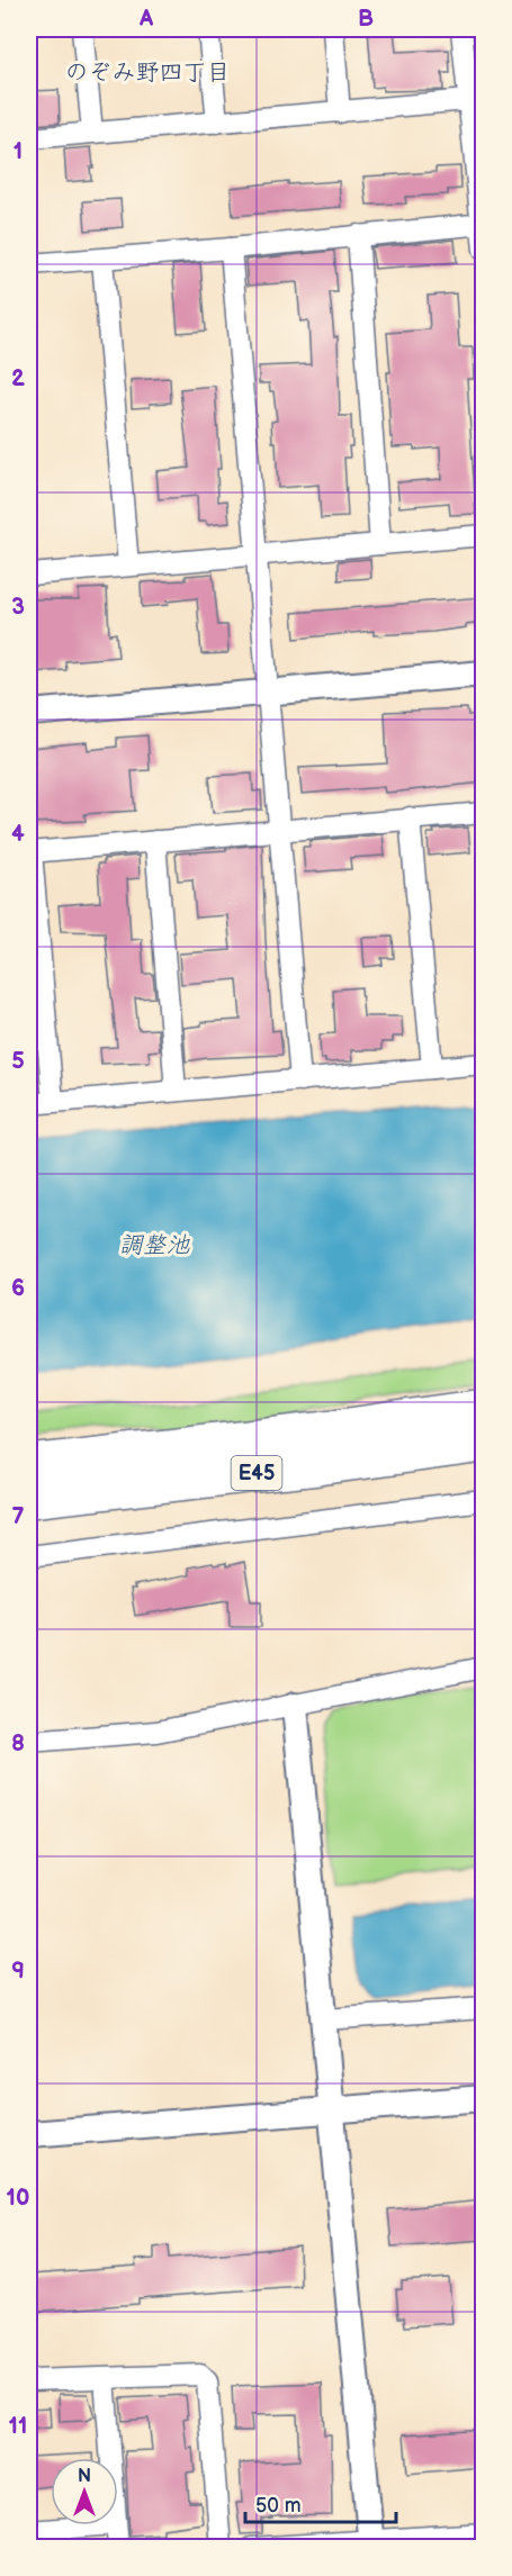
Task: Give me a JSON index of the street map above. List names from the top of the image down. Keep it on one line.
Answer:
{"streets":{"highway":["E45"]},"districts":["のぞみ野四丁目"],"water":["調整池"],"scale_bar":"50 m","north":"top","grid":{"columns":["A","B"],"rows":["1","2","3","4","5","6","7","8","9","10","11"]}}
